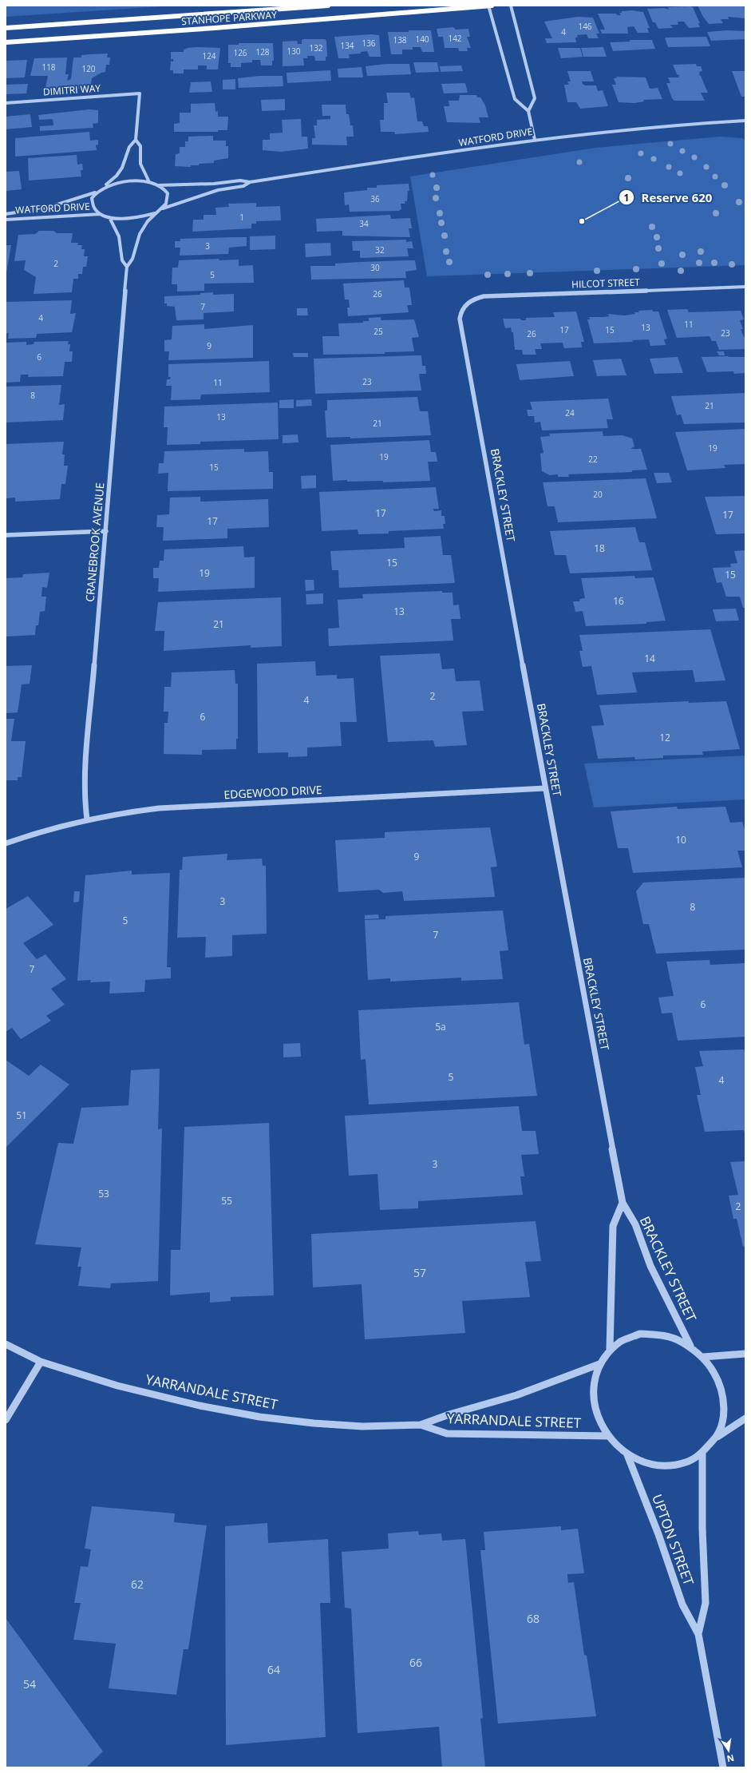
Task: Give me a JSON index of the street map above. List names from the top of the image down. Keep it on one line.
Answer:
{"streets":{"main road":["STANHOPE PARKWAY"],"street":["DIMITRI WAY","WATFORD DRIVE","HILCOT STREET","BRACKLEY STREET","CRANEBROOK AVENUE","EDGEWOOD DRIVE","YARRANDALE STREET","UPTON STREET"]},"crossings":[["WATFORD DRIVE","CRANEBROOK AVENUE"],["HILCOT STREET","BRACKLEY STREET"],["BRACKLEY STREET","EDGEWOOD DRIVE"],["CRANEBROOK AVENUE","EDGEWOOD DRIVE"]],"places":["Reserve 620"],"house_numbers":["146","4","142","140","138","136","134","132","130","128","126","124","118","120","36","1","34","3","32","2","30","5","26","7","4","11","13","17","15","25","23","26","9","6","23","11","8","21","24","13","21","19","19","22","15","20","17","17","17","18","15","19","15","16","13","21","14","2","4","6","12","10","9","3","8","5","7","7","6","5a","5","4","51","3","53","55","2","57","62","68","66","64","54"],"north":"bottom"}
